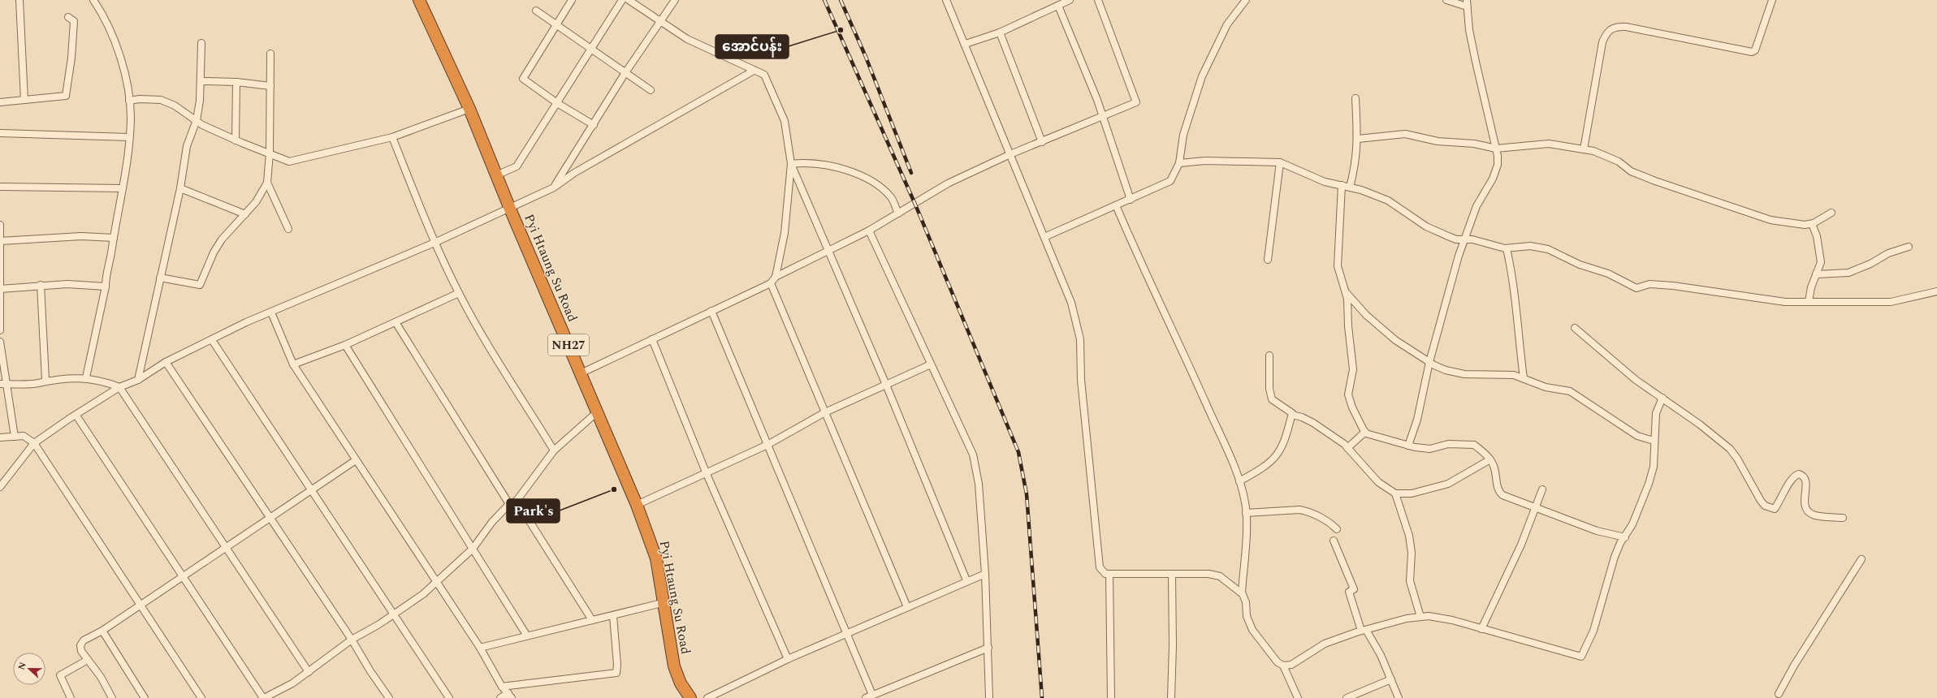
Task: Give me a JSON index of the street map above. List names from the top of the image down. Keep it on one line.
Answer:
{"streets":{"highway":["Pyi Htaung Su Road","NH27"]},"places":["အောင်ပန်း","Park's"],"north":"left"}
